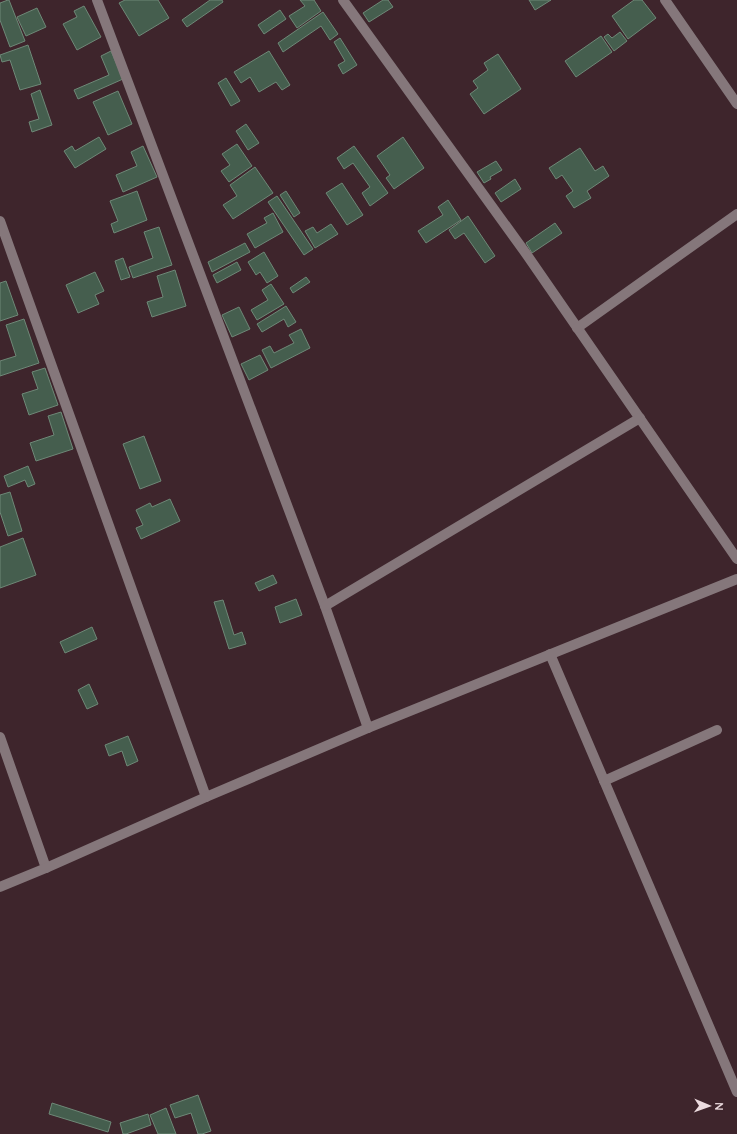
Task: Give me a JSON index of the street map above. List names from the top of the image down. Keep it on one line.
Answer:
{"north":"right"}
